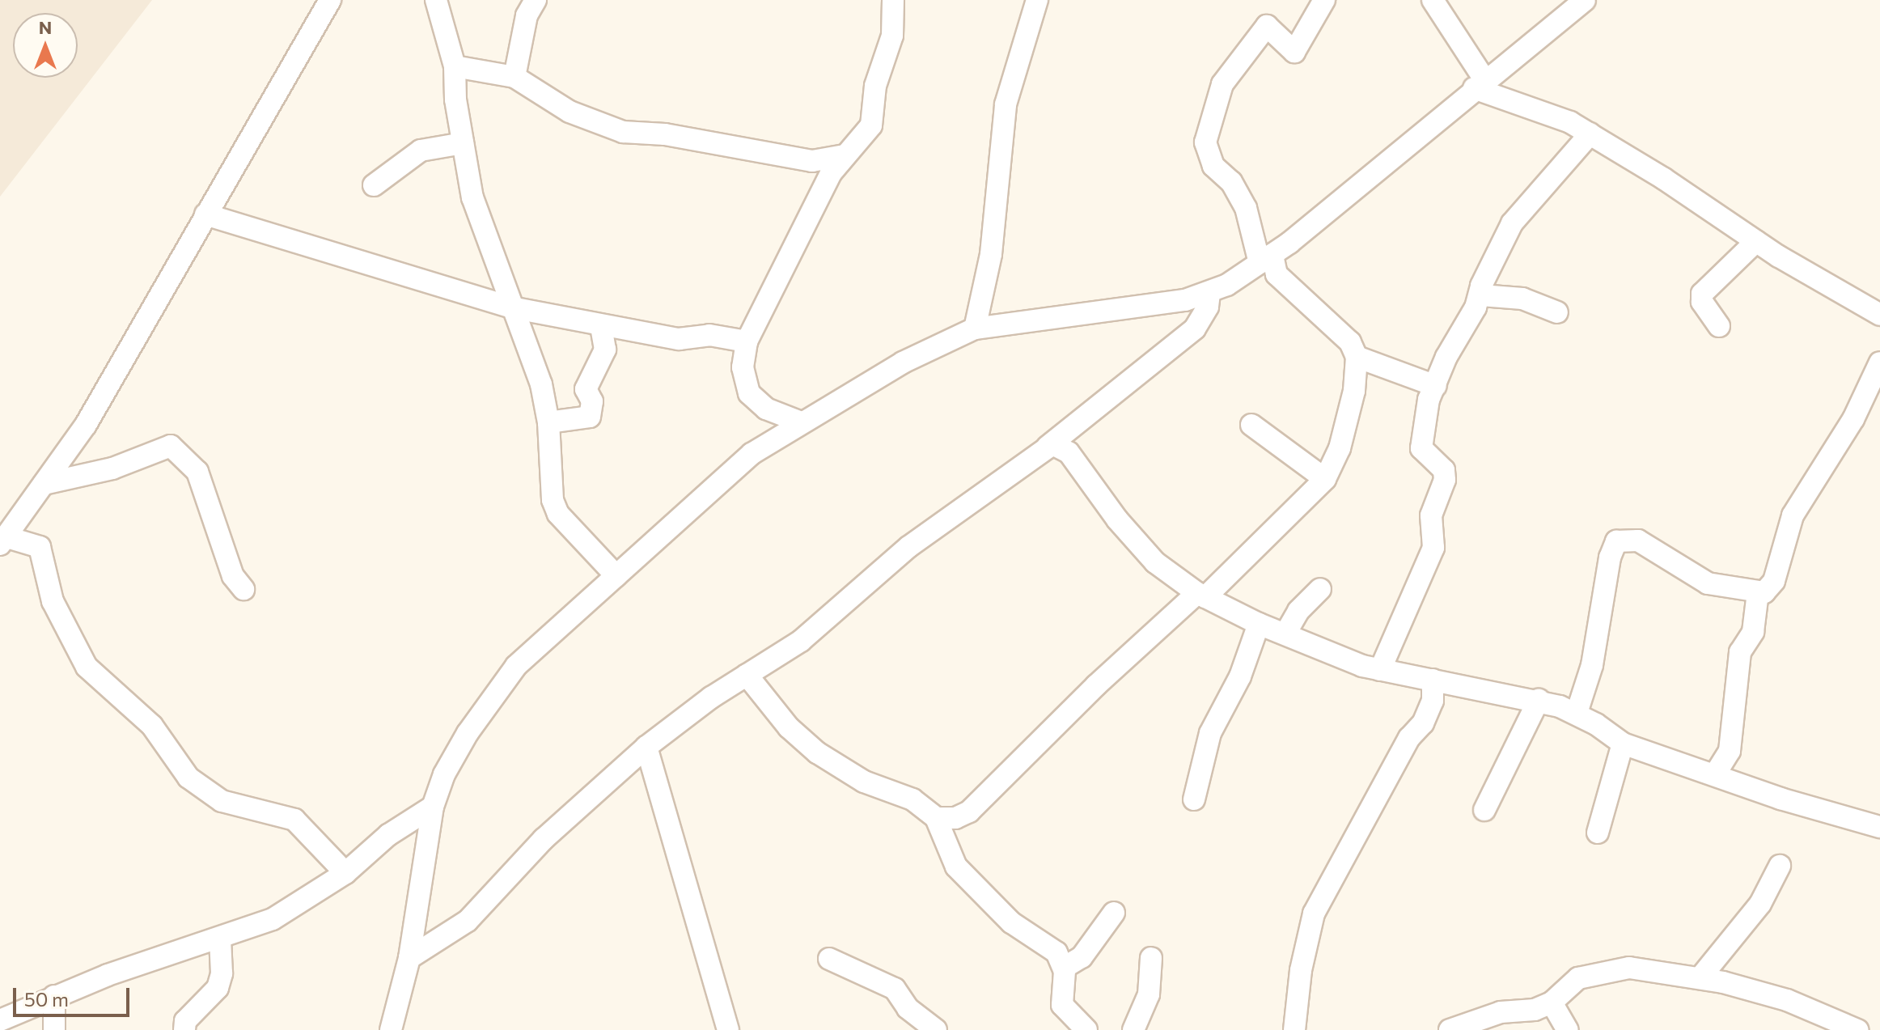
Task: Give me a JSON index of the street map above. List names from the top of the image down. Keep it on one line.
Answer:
{"scale_bar":"50 m","north":"top"}
